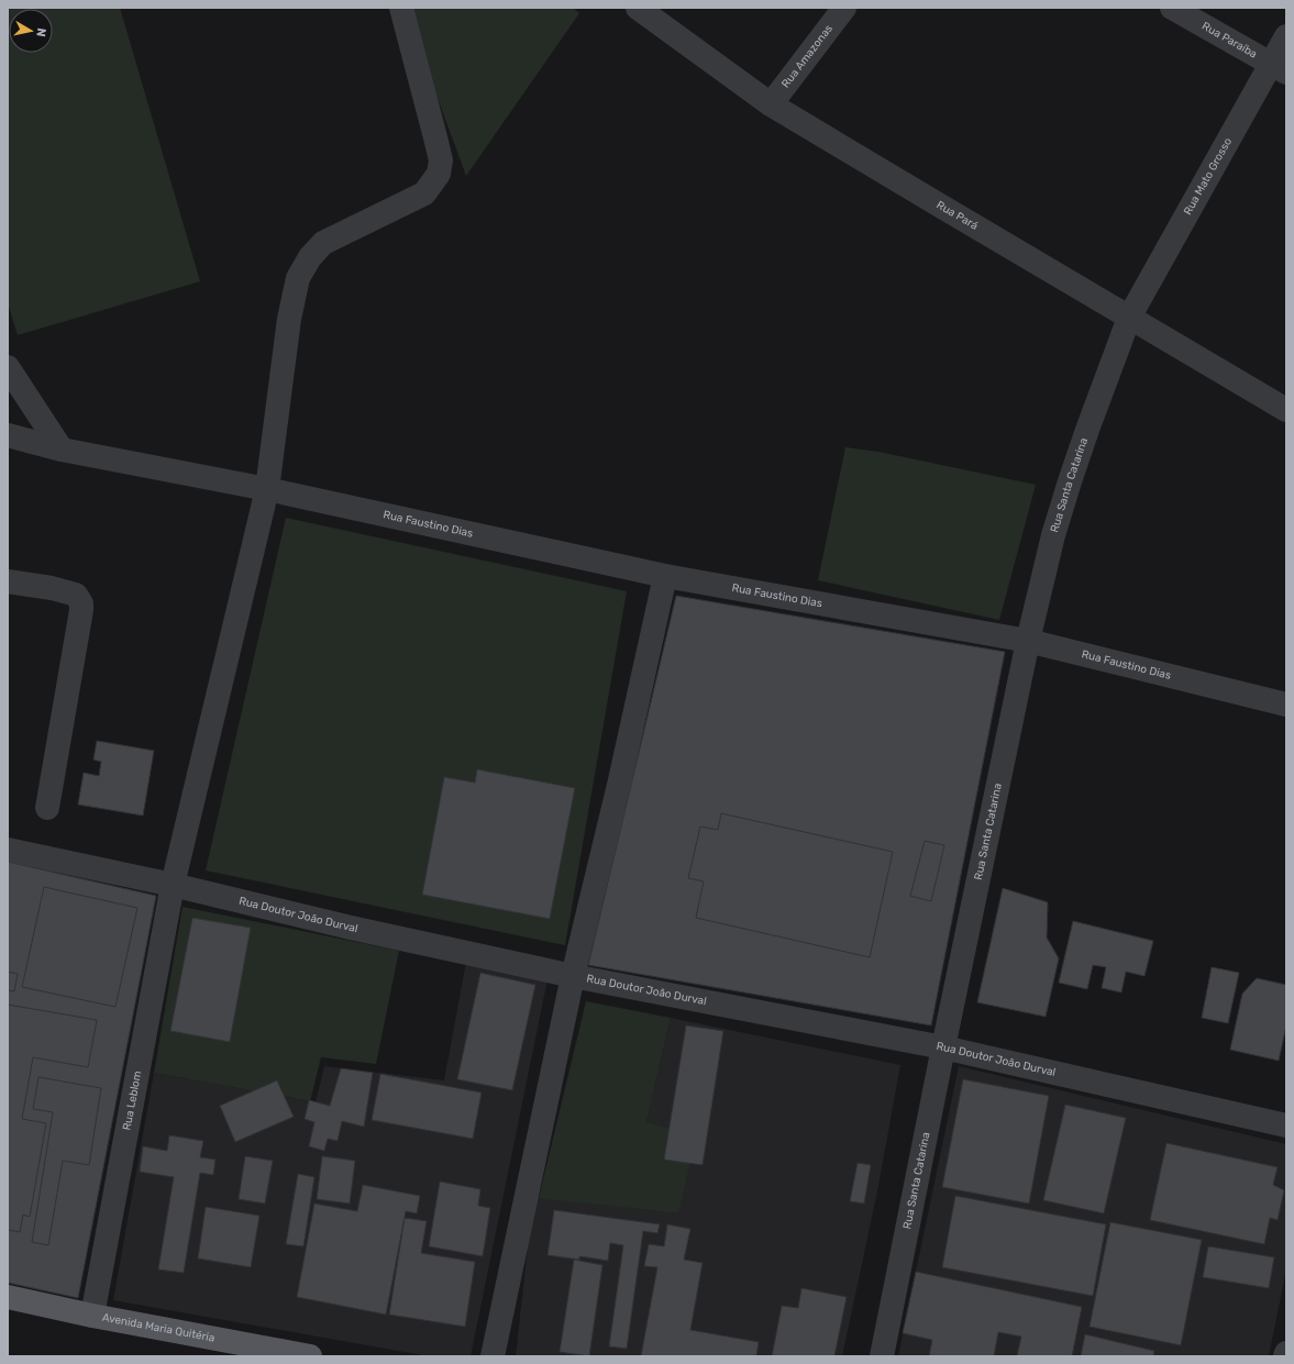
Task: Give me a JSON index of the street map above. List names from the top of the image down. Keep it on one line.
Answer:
{"streets":{"main road":["Avenida Maria Quitéria"],"street":["Rua Paraíba","Rua Amazonas","Rua Mato Grosso","Rua Pará","Rua Santa Catarina","Rua Faustino Dias","Rua Doutor João Durval","Rua Leblom"]},"crossings":[["Rua Paraíba","Rua Mato Grosso"],["Rua Amazonas","Rua Pará"],["Rua Mato Grosso","Rua Pará"],["Rua Mato Grosso","Rua Santa Catarina"],["Rua Pará","Rua Santa Catarina"],["Rua Santa Catarina","Rua Faustino Dias"],["Rua Santa Catarina","Rua Doutor João Durval"],["Rua Faustino Dias","Rua Leblom"],["Rua Doutor João Durval","Rua Leblom"],["Rua Leblom","Avenida Maria Quitéria"]],"north":"right"}
